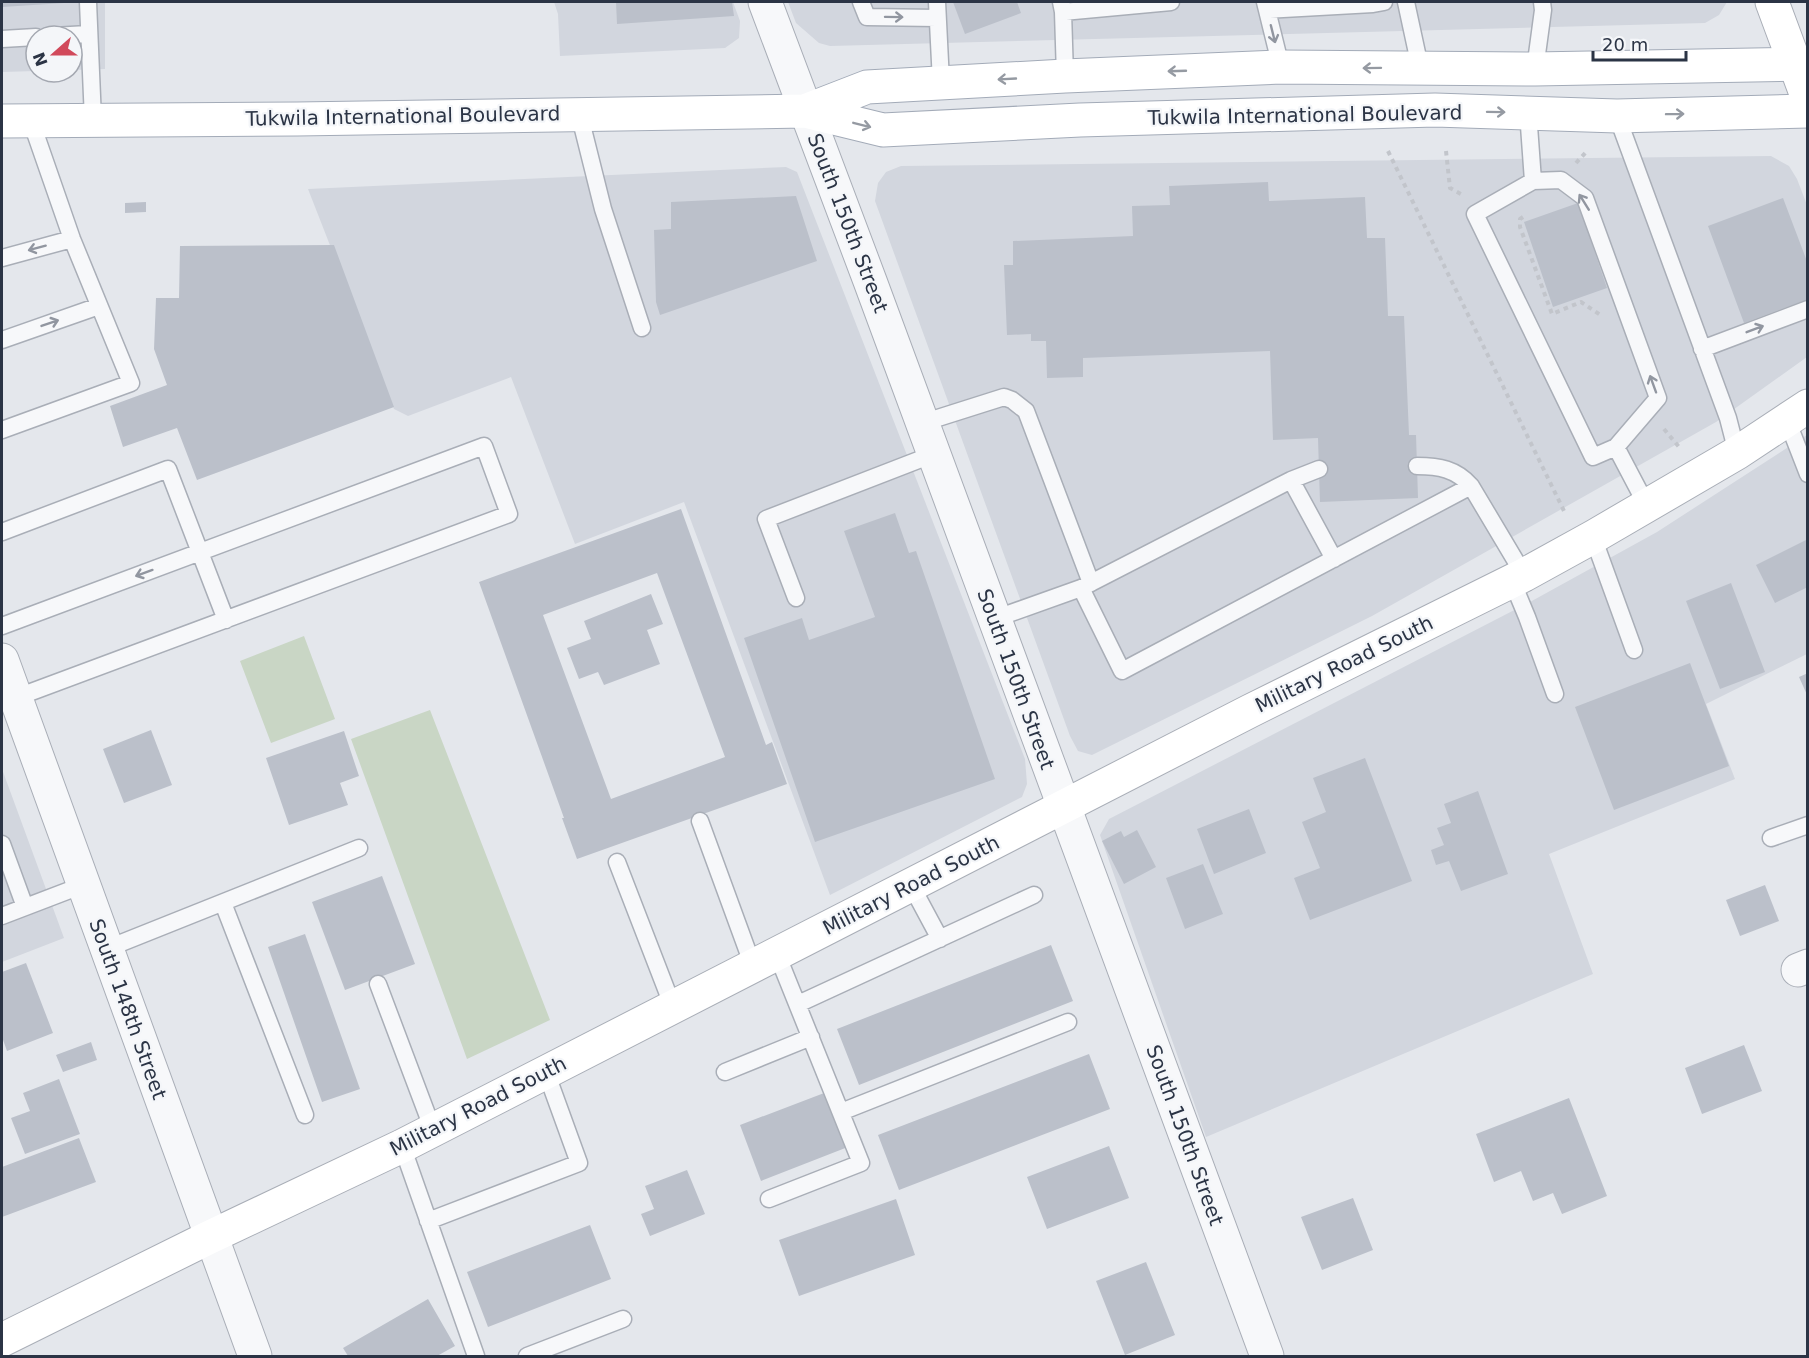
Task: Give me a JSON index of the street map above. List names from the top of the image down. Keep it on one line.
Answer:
{"streets":{"main road":["Tukwila International Boulevard","Military Road South"],"street":["South 150th Street","South 148th Street"]},"crossings":[["Tukwila International Boulevard","South 150th Street"],["South 150th Street","Military Road South"],["Military Road South","South 148th Street"]],"scale_bar":"20 m","north":"left"}
